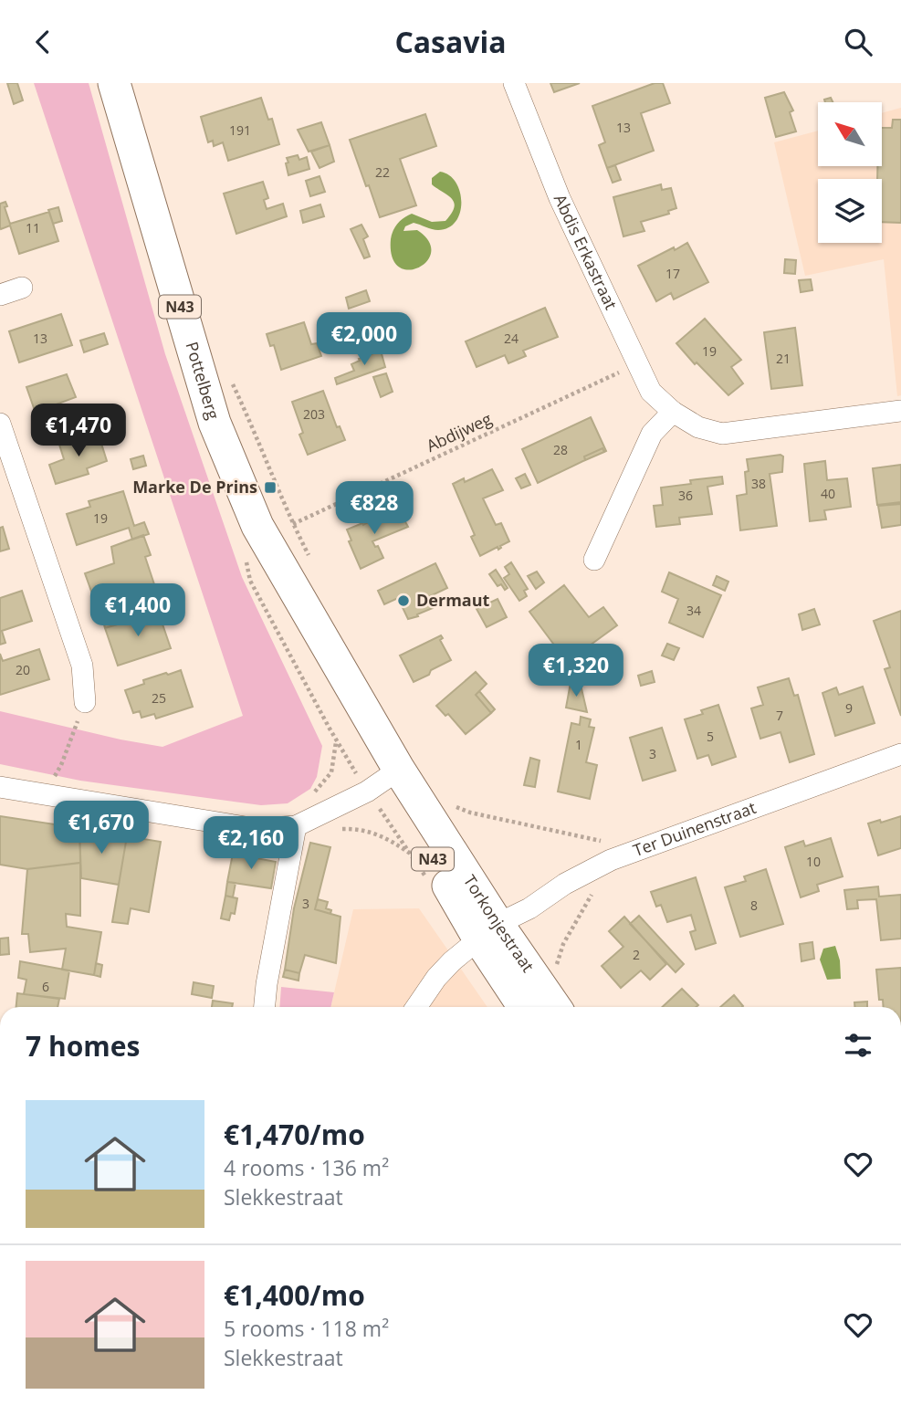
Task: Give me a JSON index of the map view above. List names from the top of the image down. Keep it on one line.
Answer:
{"streets":{"main road":["N43","Pottelberg","Torkonjestraat"],"street":["Abdis Erkastraat","Ter Duinenstraat"],"path":["Abdijweg"]},"crossings":[["Abdis Erkastraat","Abdijweg"],["Pottelberg","Torkonjestraat"],["Ter Duinenstraat","Torkonjestraat"]],"places":{"transit":["Marke De Prins"],"other":["Dermaut"]},"house_numbers":["13","191","22","11","17","13","24","19","21","203","28","38","40","36","19","34","20","25","9","7","5","1","3","10","3","8","2","6"],"north":"top left","page":{"header":"Casavia","price":["€2,000","€1,470","€828","€1,400","€1,320","€1,670","€2,160"],"heading":"7 homes","list":[{"name":"€1,470/mo","note":"4 rooms · 136 m² · Slekkestraat"},{"name":"€1,400/mo","note":"5 rooms · 118 m² · Slekkestraat"}]}}
